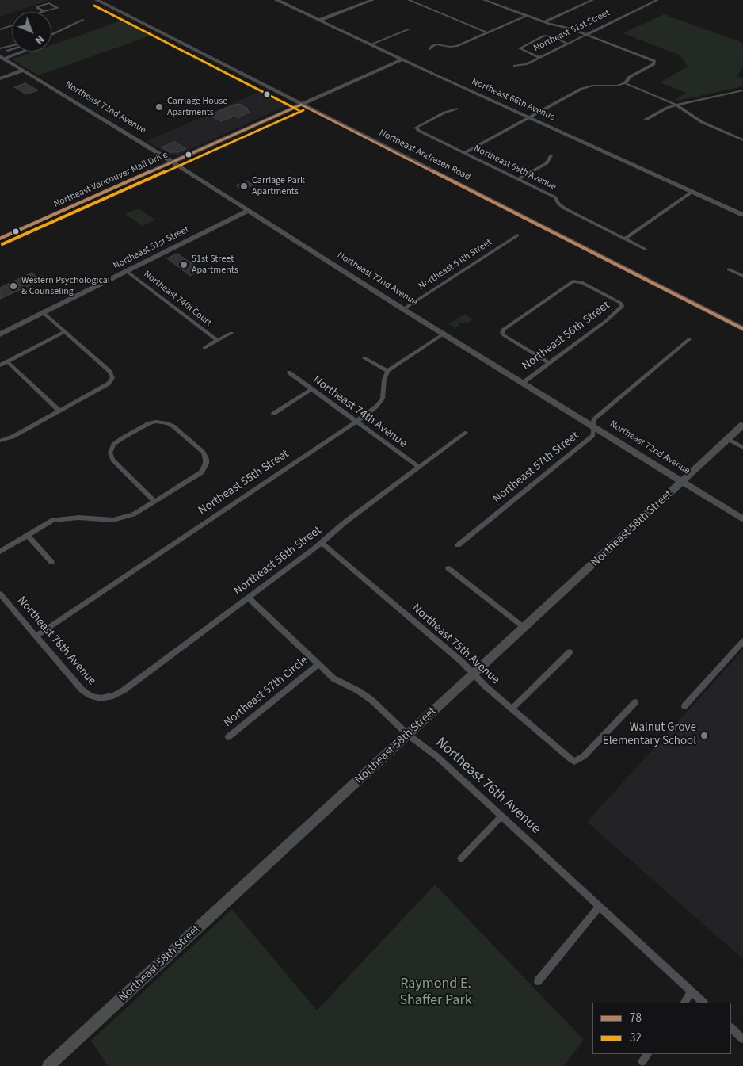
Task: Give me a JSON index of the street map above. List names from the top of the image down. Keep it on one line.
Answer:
{"streets":{"main road":["Northeast Andresen Road"],"street":["Northeast 51st Street","Northeast 66th Avenue","Northeast 72nd Avenue","Northeast 68th Avenue","Northeast Vancouver Mall Drive","Northeast 54th Street","Northeast 74th Court","Northeast 56th Street","Northeast 74th Avenue","Northeast 57th Street","Northeast 55th Street","Northeast 58th Street","Northeast 78th Avenue","Northeast 75th Avenue","Northeast 57th Circle","Northeast 76th Avenue"]},"crossings":[["Northeast 51st Street","Northeast 72nd Avenue"],["Northeast 51st Street","Northeast 74th Court"],["Northeast 66th Avenue","Northeast Vancouver Mall Drive"],["Northeast 72nd Avenue","Northeast Vancouver Mall Drive"],["Northeast 72nd Avenue","Northeast 54th Street"],["Northeast 72nd Avenue","Northeast 56th Street"],["Northeast 72nd Avenue","Northeast 57th Street"],["Northeast 72nd Avenue","Northeast 58th Street"],["Northeast Andresen Road","Northeast Vancouver Mall Drive"],["Northeast 56th Street","Northeast 74th Avenue"],["Northeast 56th Street","Northeast 78th Avenue"],["Northeast 56th Street","Northeast 75th Avenue"],["Northeast 56th Street","Northeast 76th Avenue"],["Northeast 74th Avenue","Northeast 55th Street"],["Northeast 55th Street","Northeast 78th Avenue"],["Northeast 58th Street","Northeast 75th Avenue"],["Northeast 58th Street","Northeast 76th Avenue"],["Northeast 57th Circle","Northeast 76th Avenue"]],"parks":["Raymond E. Shaffer Park"],"places":["Carriage House Apartments","Carriage Park Apartments","51st Street Apartments","Western Psychological & Counseling","Walnut Grove Elementary School"],"lines":["transit line 32","transit line 78"],"legend":["78","32"],"north":"bottom right"}
